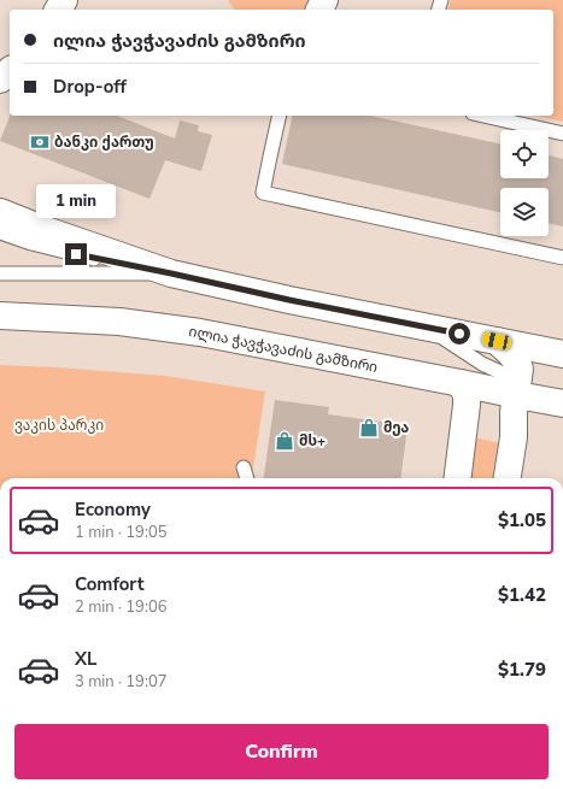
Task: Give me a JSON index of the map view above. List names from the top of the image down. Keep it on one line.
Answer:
{"streets":{"main road":["ილია ჭავჭავაძის გამზირი"]},"parks":["ვაკის პარკი"],"places":{"bank":["ბანკი ქართუ"],"shop":["მეა","მს+"]},"page":{"banner":["ილია ჭავჭავაძის გამზირი","Drop-off"],"bubble":"1 min","list":[{"name":"Economy","note":"1 min · 19:05","value":"$1.05"},{"name":"Comfort","note":"2 min · 19:06","value":"$1.42"},{"name":"XL","note":"3 min · 19:07","value":"$1.79"}],"buttons":"Confirm"}}
